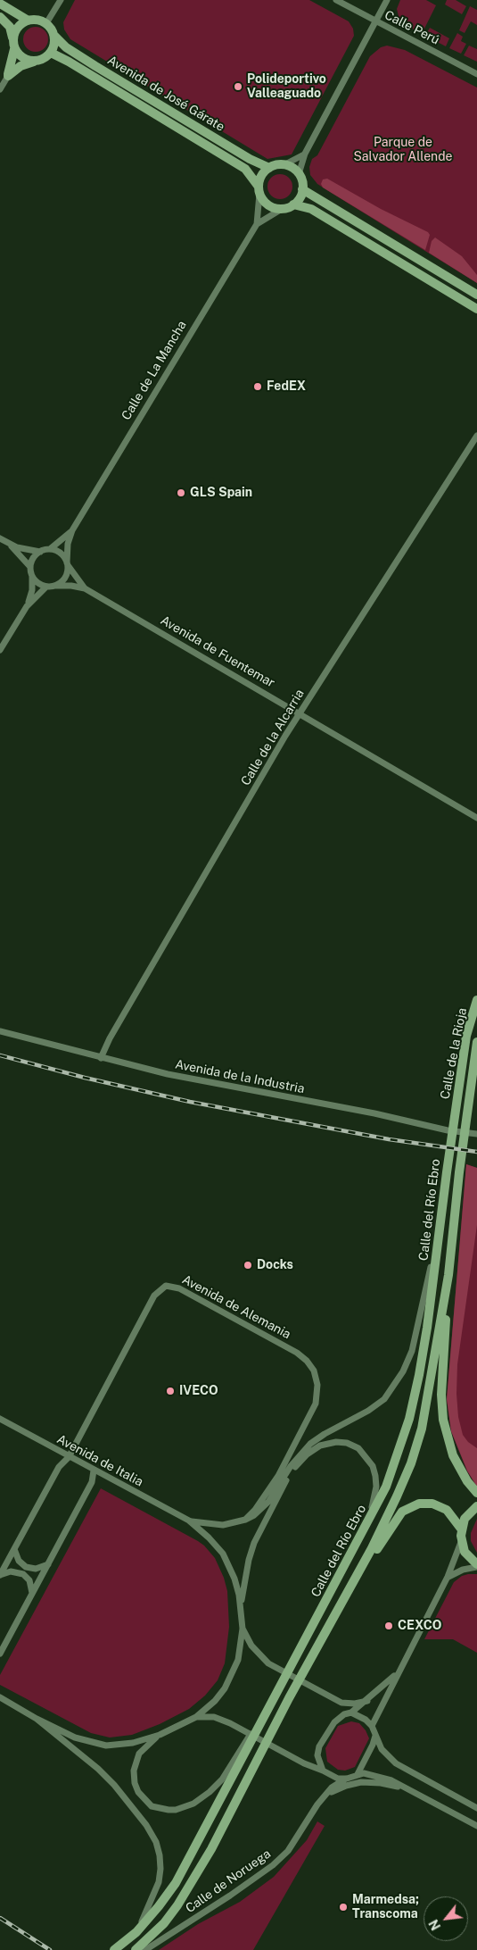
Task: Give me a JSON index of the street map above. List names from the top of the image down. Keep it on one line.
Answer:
{"streets":{"main road":["Avenida de José Gárate","Calle de la Rioja","Calle del Río Ebro"],"street":["Calle Perú","Calle de La Mancha","Avenida de Fuentemar","Calle de la Alcarria","Avenida de la Industria","Avenida de Alemania","Avenida de Italia","Calle de Noruega"]},"crossings":[["Avenida de José Gárate","Calle de La Mancha"],["Calle de La Mancha","Avenida de Fuentemar"],["Avenida de Fuentemar","Calle de la Alcarria"],["Calle de la Alcarria","Avenida de la Industria"],["Calle de la Rioja","Calle del Río Ebro"],["Avenida de Alemania","Avenida de Italia"]],"parks":["Parque de Salvador Allende"],"places":["Polideportivo Valleaguado","FedEX","GLS Spain","Docks","IVECO","CEXCO","Marmedsa; Transcoma"],"north":"bottom left"}
